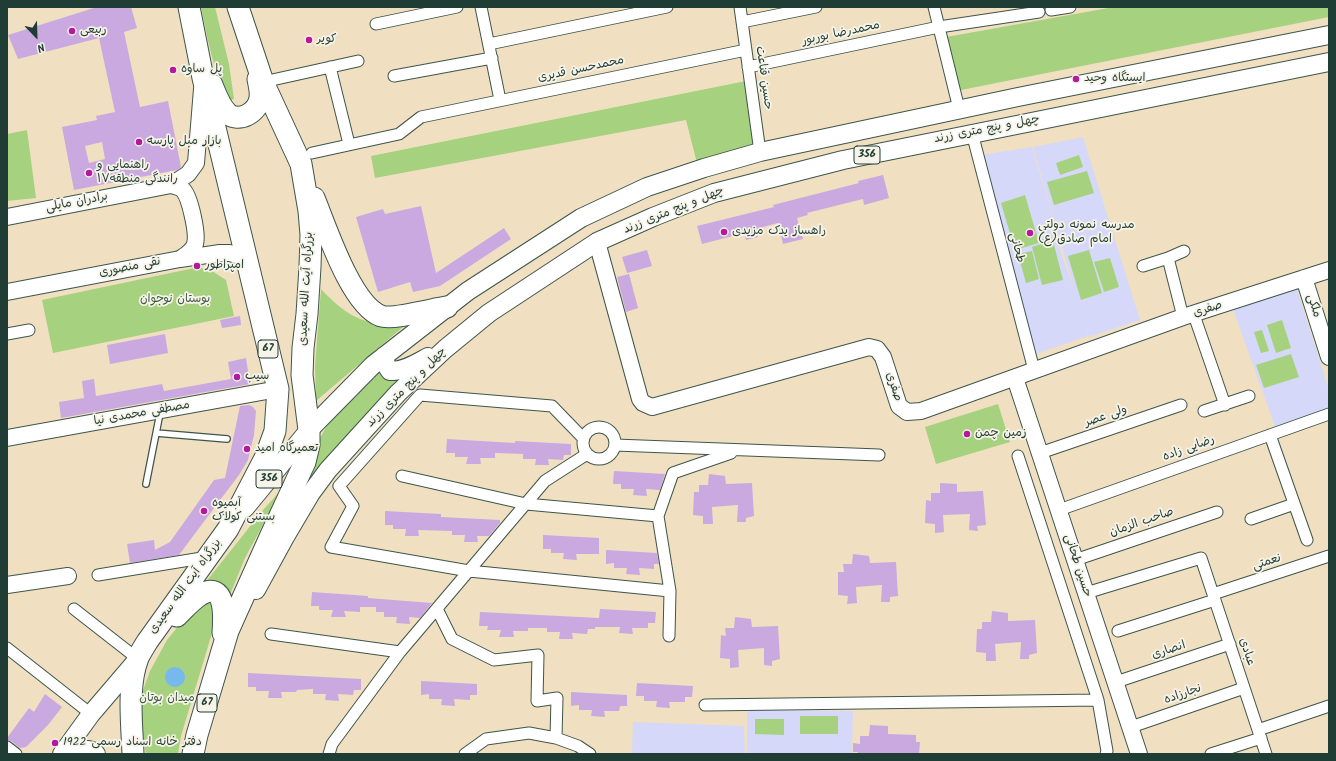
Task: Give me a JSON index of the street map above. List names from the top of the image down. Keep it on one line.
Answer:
{"streets":{"highway":["بزرگراه آیت الله سعیدی","67"],"main road":["چهل و پنج متری زرند","356"],"street":["محمدرضا بوربور","محمدحسن قدیری","حسین قناعت","برادران مایلی","طحانی","نقی منصوری","ملکی","صفری","مصطفی محمدی نیا","ولی عصر","رضایی زاده","صاحب الزمان","نعمتی","حسین طحانی","انصاری","عبادی","نجارزاده"]},"crossings":[["محمدرضا بوربور","حسین قناعت"],["محمدحسن قدیری","حسین قناعت"],["حسین قناعت","356"],["چهل و پنج متری زرند","طحانی"],["چهل و پنج متری زرند","بزرگراه آیت الله سعیدی"],["چهل و پنج متری زرند","صفری"],["356","بزرگراه آیت الله سعیدی"],["برادران مایلی","بزرگراه آیت الله سعیدی"],["طحانی","صفری"],["نقی منصوری","بزرگراه آیت الله سعیدی"],["بزرگراه آیت الله سعیدی","مصطفی محمدی نیا"],["ملکی","صفری"],["صفری","حسین طحانی"],["ولی عصر","حسین طحانی"],["رضایی زاده","حسین طحانی"],["صاحب الزمان","حسین طحانی"],["نعمتی","عبادی"],["حسین طحانی","انصاری"],["حسین طحانی","عبادی"],["حسین طحانی","نجارزاده"],["انصاری","عبادی"],["عبادی","نجارزاده"]],"parks":["بوستان نوجوان","میدان بوتان"],"places":["ربیعی","کویر","پل ساوه","ایستگاه وحید","بازار مبل پارسه","راهنمایی و رانندگی منطقه۱۷","راهساز یدک مزیدی","مدرسه نمونه دولتی امام صادق(ع)","امپراطور","سیب","زمین چمن","تعمیرگاه امید","آبمیوه بستنی کولاک","دفتر خانه اسناد رسمی 1922"],"north":"bottom right"}
